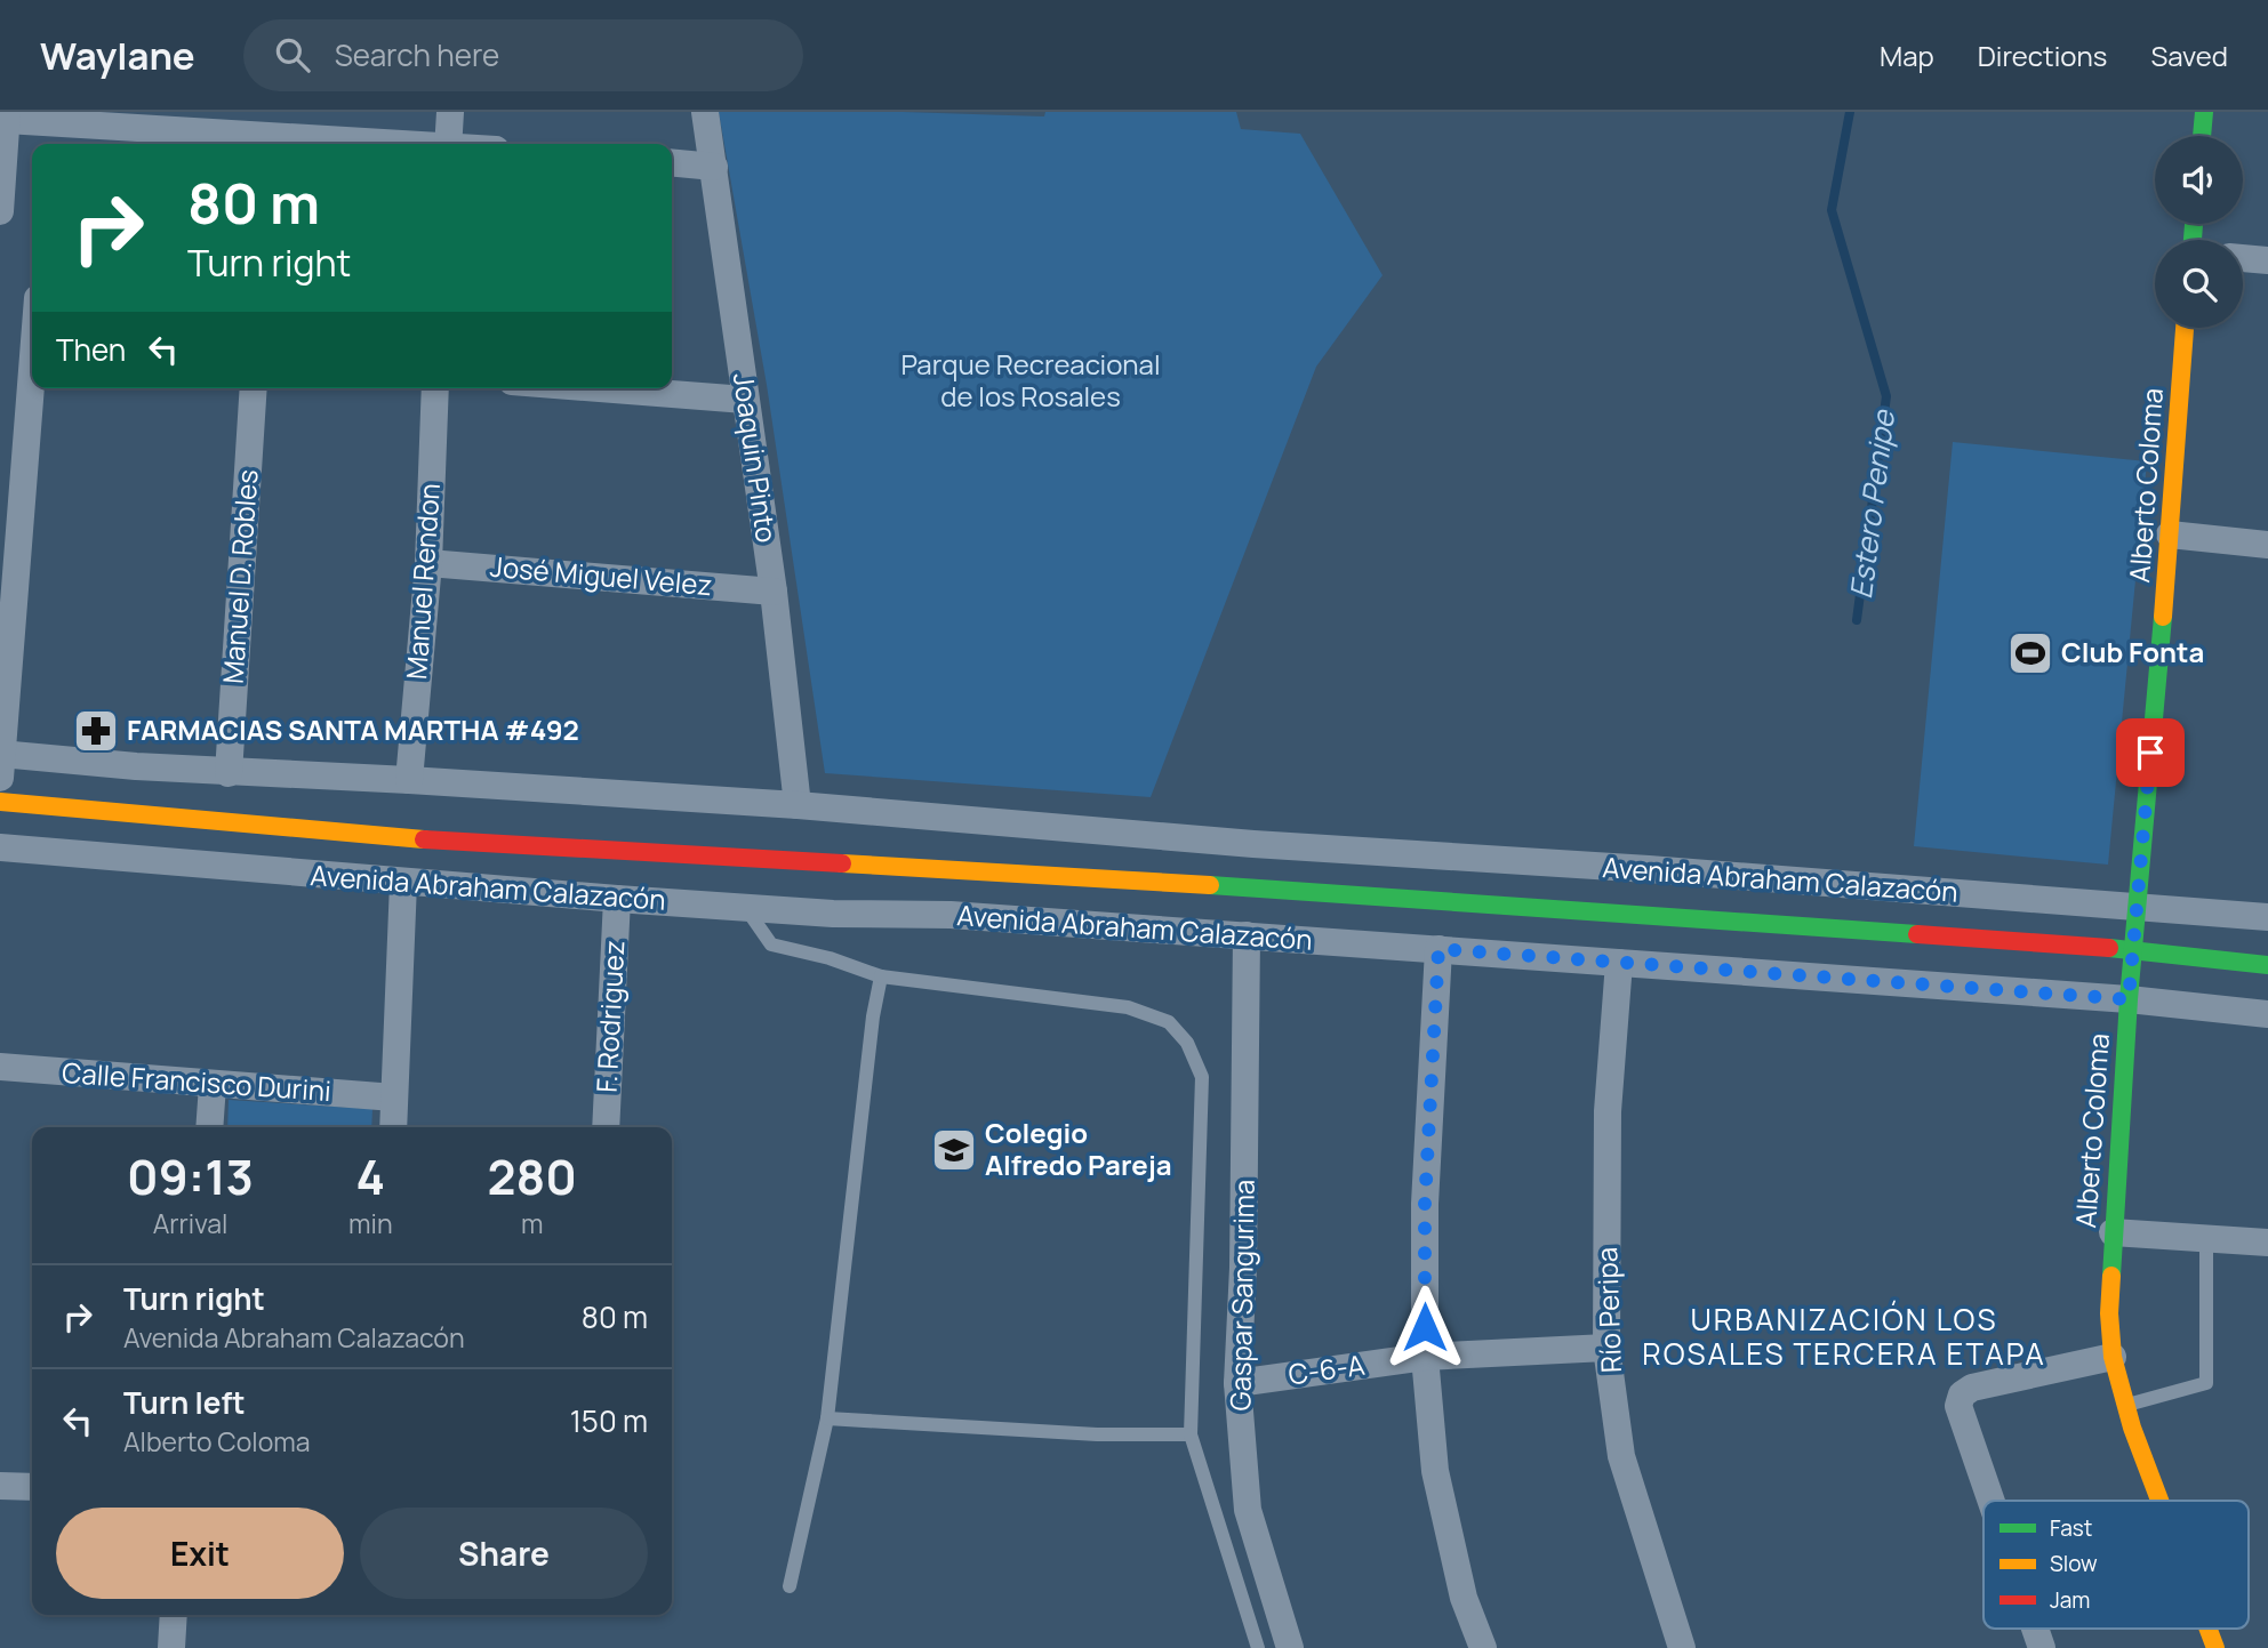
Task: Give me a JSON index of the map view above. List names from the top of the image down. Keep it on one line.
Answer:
{"streets":{"main road":["Alberto Coloma","Avenida Abraham Calazacón"],"street":["Joaquin Pinto","Manuel D. Robles","José Miguel Velez","Manuel Rendon","F. Rodriguez","Calle Francisco Durini","Gaspar Sangurima","Río Peripa","C-6-A"]},"crossings":[["Joaquin Pinto","José Miguel Velez"],["Joaquin Pinto","Avenida Abraham Calazacón"],["Alberto Coloma","Avenida Abraham Calazacón"],["Manuel D. Robles","Avenida Abraham Calazacón"],["José Miguel Velez","Manuel Rendon"],["Manuel Rendon","Avenida Abraham Calazacón"],["Avenida Abraham Calazacón","F. Rodriguez"],["Avenida Abraham Calazacón","Gaspar Sangurima"],["Avenida Abraham Calazacón","Río Peripa"],["Gaspar Sangurima","C-6-A"],["Río Peripa","C-6-A"]],"districts":["URBANIZACIÓN LOS ROSALES TERCERA ETAPA"],"water":["Estero Penipe"],"parks":["Parque Recreacional de los Rosales"],"places":{"sports":["Club Fonta"],"pharmacy":["FARMACIAS SANTA MARTHA #492"],"school or university":["Colegio Alfredo Pareja"]},"legend":["Fast","Slow","Jam"],"page":{"header":"Waylane","search":"Search here","nav":["Map","Directions","Saved"],"turn":["80 m","Turn right"],"then":"Then","eta":["09:13","Arrival","4","min","280","m"],"list":[{"name":"Turn right","note":"Avenida Abraham Calazacón","value":"80 m"},{"name":"Turn left","note":"Alberto Coloma","value":"150 m"}],"buttons":["Exit","Share"]}}
